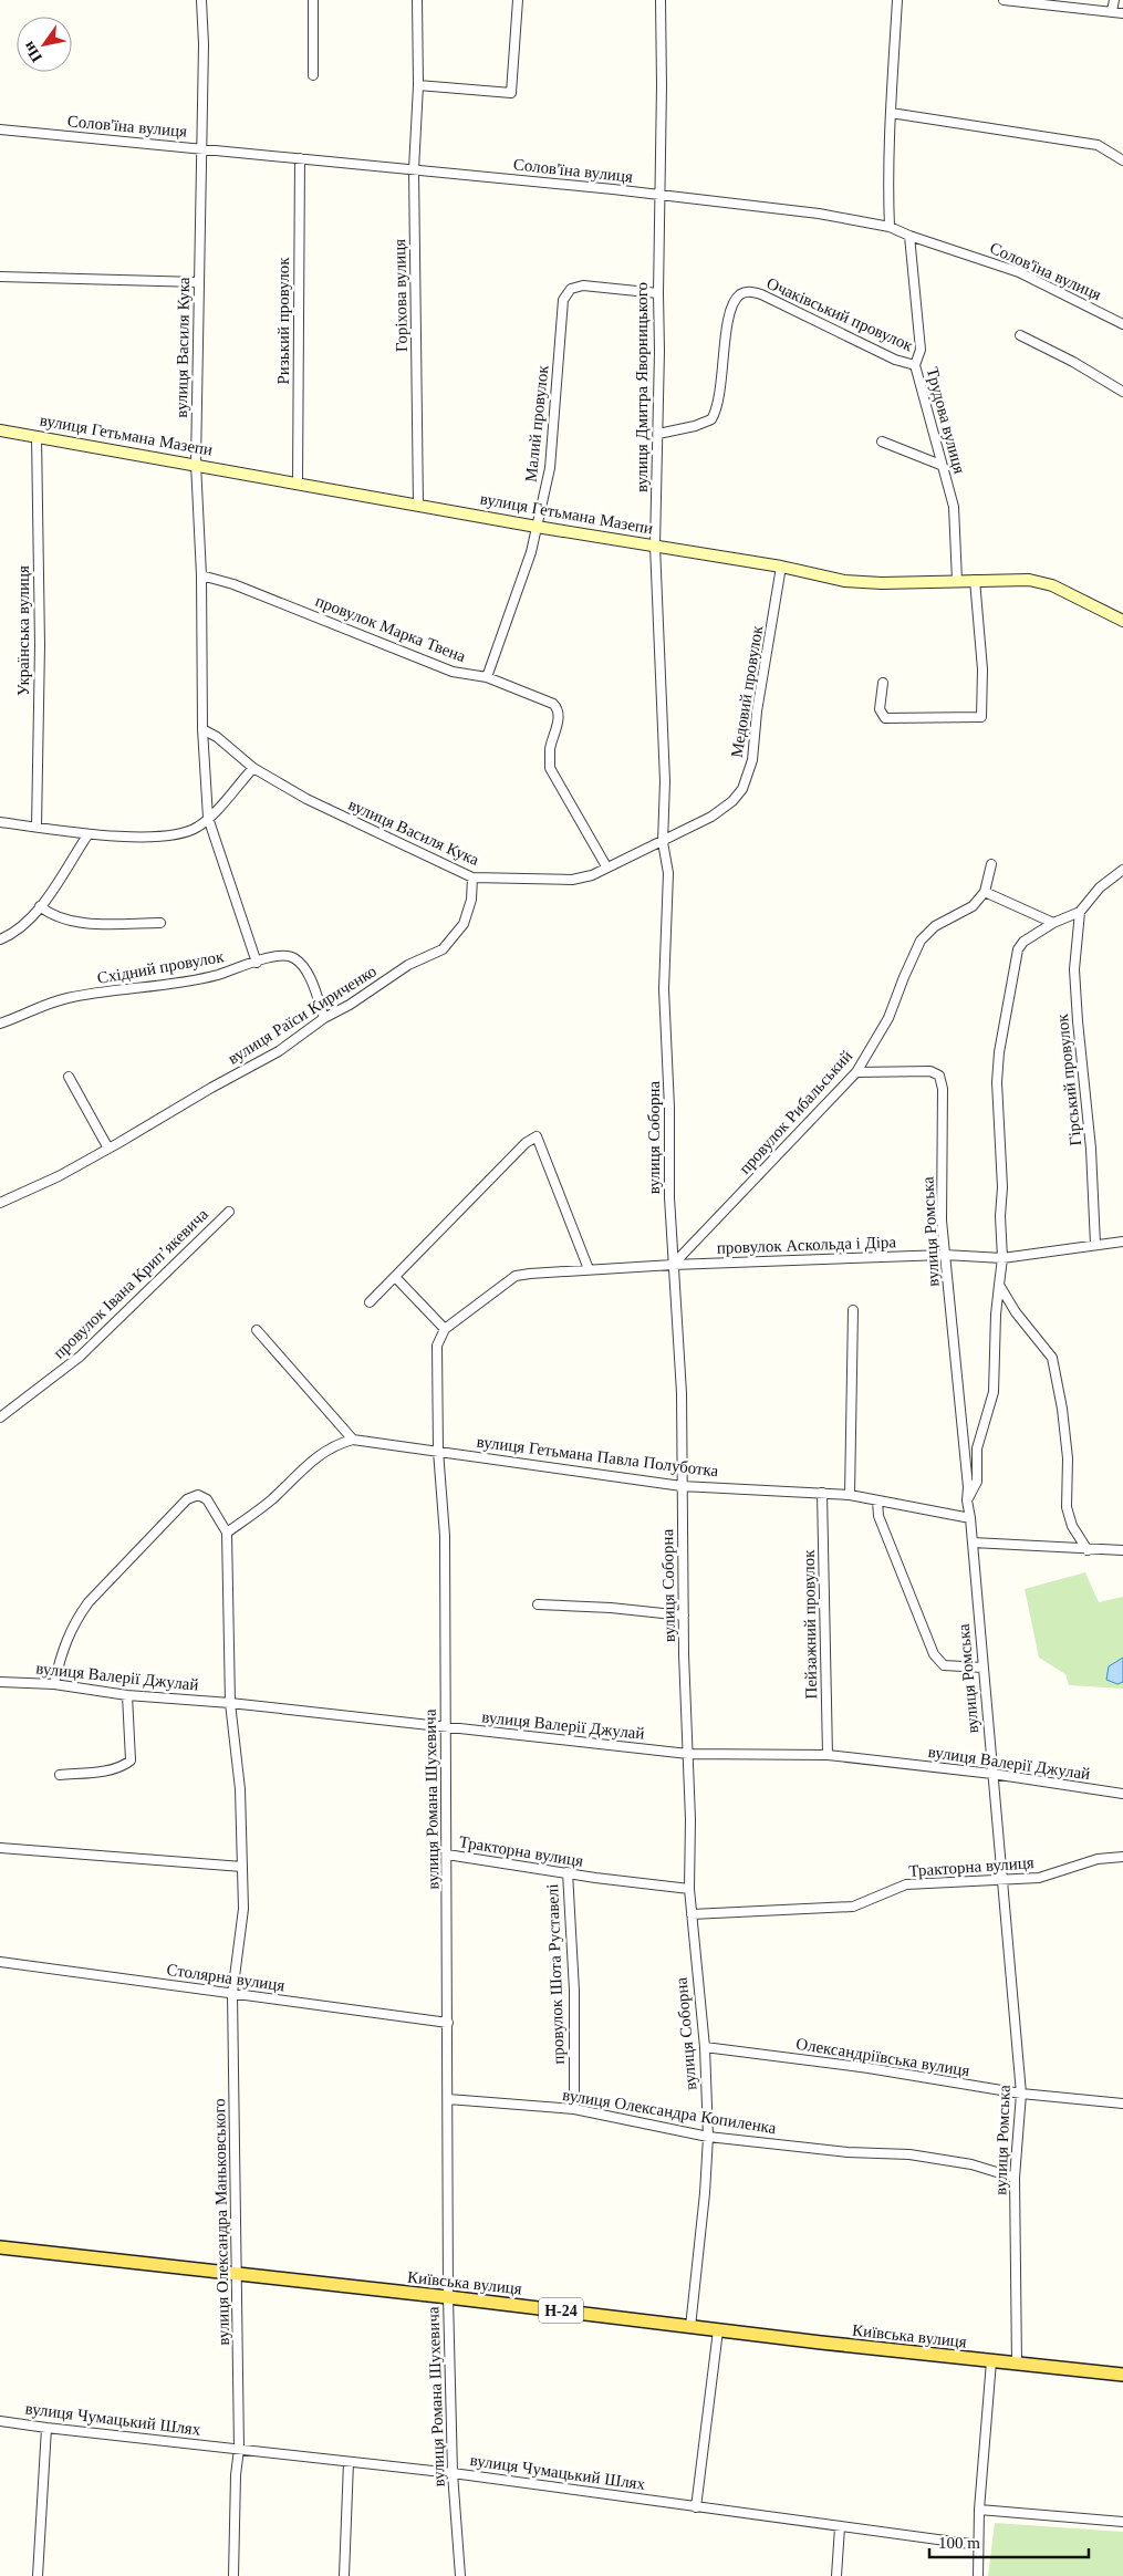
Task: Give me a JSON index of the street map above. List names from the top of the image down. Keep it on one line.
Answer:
{"streets":{"main road":["Київська вулиця","Н-24"],"street":["Солов'їна вулиця","Горіхова вулиця","Очаківський провулок","Ризький провулок","вулиця Василя Кука","вулиця Дмитра Яворницького","Трудова вулиця","Малий провулок","вулиця Гетьмана Мазепи","провулок Марка Твена","Українська вулиця","Медовий провулок","Східний провулок","вулиця Раїси Кириченко","Гірський провулок","провулок Рибальський","вулиця Соборна","вулиця Ромська","провулок Аскольда і Діра","провулок Івана Крипʼякевича","вулиця Гетьмана Павла Полуботка","Пейзажний провулок","вулиця Валерії Джулай","вулиця Романа Шухевича","Тракторна вулиця","провулок Шота Руставелі","Столярна вулиця","Олександріївська вулиця","вулиця Олександра Копиленка","вулиця Олександра Маньковського","вулиця Чумацький Шлях"]},"crossings":[["Солов'їна вулиця","Горіхова вулиця"],["Солов'їна вулиця","Ризький провулок"],["Солов'їна вулиця","вулиця Василя Кука"],["Солов'їна вулиця","вулиця Дмитра Яворницького"],["Солов'їна вулиця","Трудова вулиця"],["Горіхова вулиця","вулиця Гетьмана Мазепи"],["Очаківський провулок","вулиця Дмитра Яворницького"],["Очаківський провулок","Трудова вулиця"],["Ризький провулок","вулиця Гетьмана Мазепи"],["вулиця Василя Кука","вулиця Дмитра Яворницького"],["вулиця Василя Кука","вулиця Гетьмана Мазепи"],["вулиця Василя Кука","провулок Марка Твена"],["вулиця Василя Кука","Медовий провулок"],["вулиця Василя Кука","Східний провулок"],["вулиця Василя Кука","вулиця Раїси Кириченко"],["вулиця Василя Кука","вулиця Соборна"],["вулиця Дмитра Яворницького","Малий провулок"],["вулиця Дмитра Яворницького","вулиця Гетьмана Мазепи"],["вулиця Дмитра Яворницького","Медовий провулок"],["вулиця Дмитра Яворницького","вулиця Соборна"],["Трудова вулиця","вулиця Гетьмана Мазепи"],["Малий провулок","вулиця Гетьмана Мазепи"],["Малий провулок","провулок Марка Твена"],["вулиця Гетьмана Мазепи","Українська вулиця"],["вулиця Гетьмана Мазепи","Медовий провулок"],["Медовий провулок","вулиця Соборна"],["Східний провулок","вулиця Раїси Кириченко"],["Гірський провулок","провулок Аскольда і Діра"],["провулок Рибальський","вулиця Соборна"],["провулок Рибальський","вулиця Ромська"],["провулок Рибальський","провулок Аскольда і Діра"],["вулиця Соборна","провулок Аскольда і Діра"],["вулиця Соборна","вулиця Гетьмана Павла Полуботка"],["вулиця Соборна","вулиця Валерії Джулай"],["вулиця Соборна","Тракторна вулиця"],["вулиця Соборна","Олександріївська вулиця"],["вулиця Соборна","вулиця Олександра Копиленка"],["вулиця Соборна","Київська вулиця"],["вулиця Ромська","провулок Аскольда і Діра"],["вулиця Ромська","вулиця Гетьмана Павла Полуботка"],["вулиця Ромська","вулиця Валерії Джулай"],["вулиця Ромська","Тракторна вулиця"],["вулиця Ромська","Олександріївська вулиця"],["вулиця Ромська","вулиця Олександра Копиленка"],["вулиця Ромська","Київська вулиця"],["вулиця Гетьмана Павла Полуботка","Пейзажний провулок"],["вулиця Гетьмана Павла Полуботка","вулиця Романа Шухевича"],["вулиця Гетьмана Павла Полуботка","вулиця Олександра Маньковського"],["Пейзажний провулок","вулиця Валерії Джулай"],["вулиця Валерії Джулай","вулиця Романа Шухевича"],["вулиця Валерії Джулай","вулиця Олександра Маньковського"],["вулиця Романа Шухевича","Тракторна вулиця"],["вулиця Романа Шухевича","Столярна вулиця"],["вулиця Романа Шухевича","вулиця Олександра Копиленка"],["вулиця Романа Шухевича","Київська вулиця"],["вулиця Романа Шухевича","вулиця Чумацький Шлях"],["Тракторна вулиця","провулок Шота Руставелі"],["провулок Шота Руставелі","вулиця Олександра Копиленка"],["Столярна вулиця","вулиця Олександра Маньковського"],["вулиця Олександра Маньковського","Київська вулиця"],["вулиця Олександра Маньковського","вулиця Чумацький Шлях"]],"scale_bar":"100 m","north":"bottom left"}
